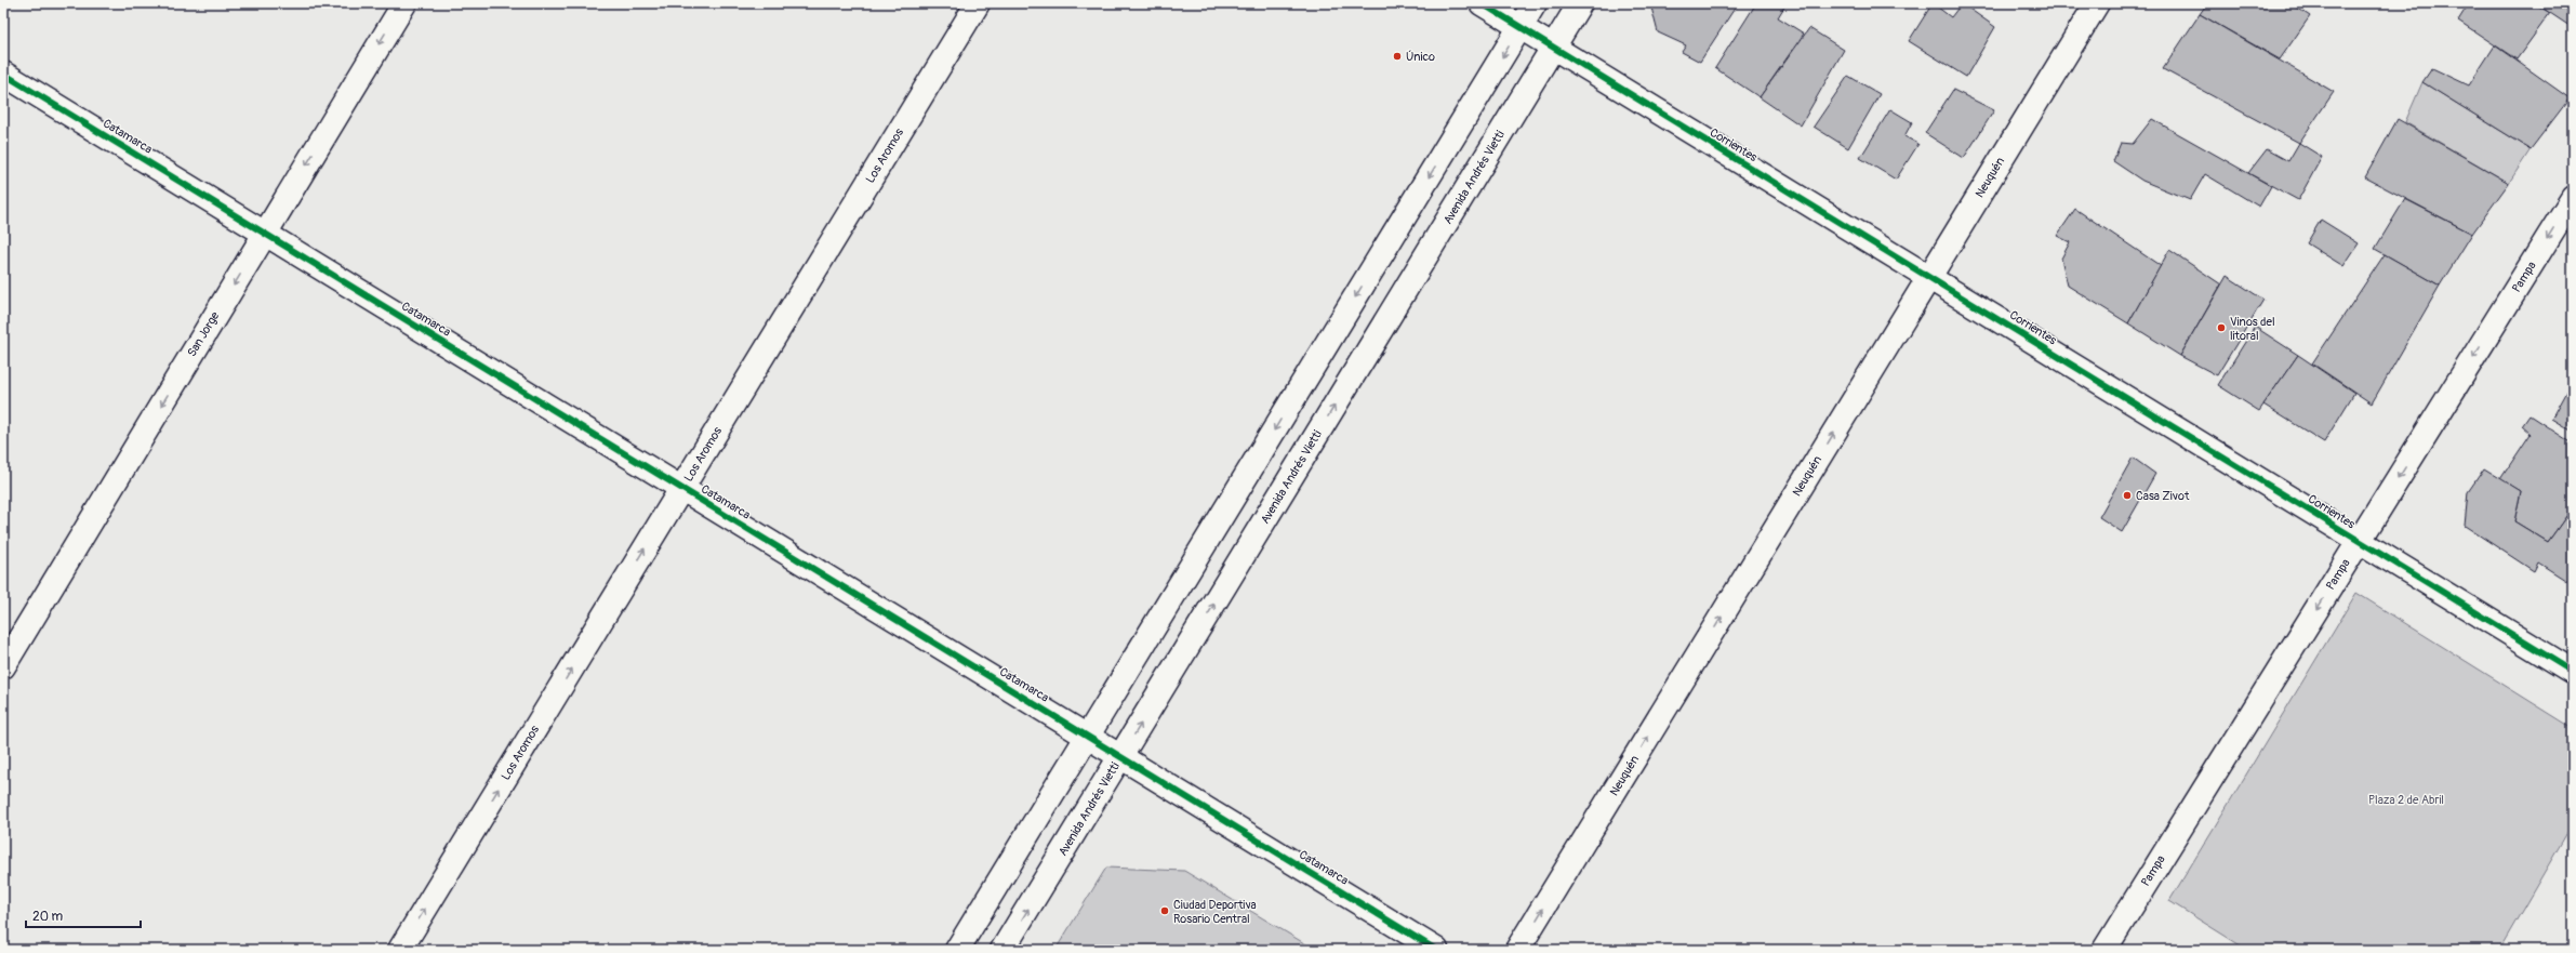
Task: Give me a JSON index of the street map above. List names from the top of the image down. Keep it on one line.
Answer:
{"streets":{"street":["Catamarca","Corrientes","Los Aromos","Avenida Andrés Vietti","Neuquén","Pampa","San Jorge"]},"crossings":[["Catamarca","Los Aromos"],["Catamarca","Avenida Andrés Vietti"],["Catamarca","San Jorge"],["Corrientes","Avenida Andrés Vietti"],["Corrientes","Neuquén"],["Corrientes","Pampa"]],"one_way":["Los Aromos","Neuquén","Pampa","San Jorge"],"parks":["Plaza 2 de Abril"],"places":["Único","Vinos del litoral","Casa Zivot","Ciudad Deportiva Rosario Central"],"scale_bar":"20 m"}
